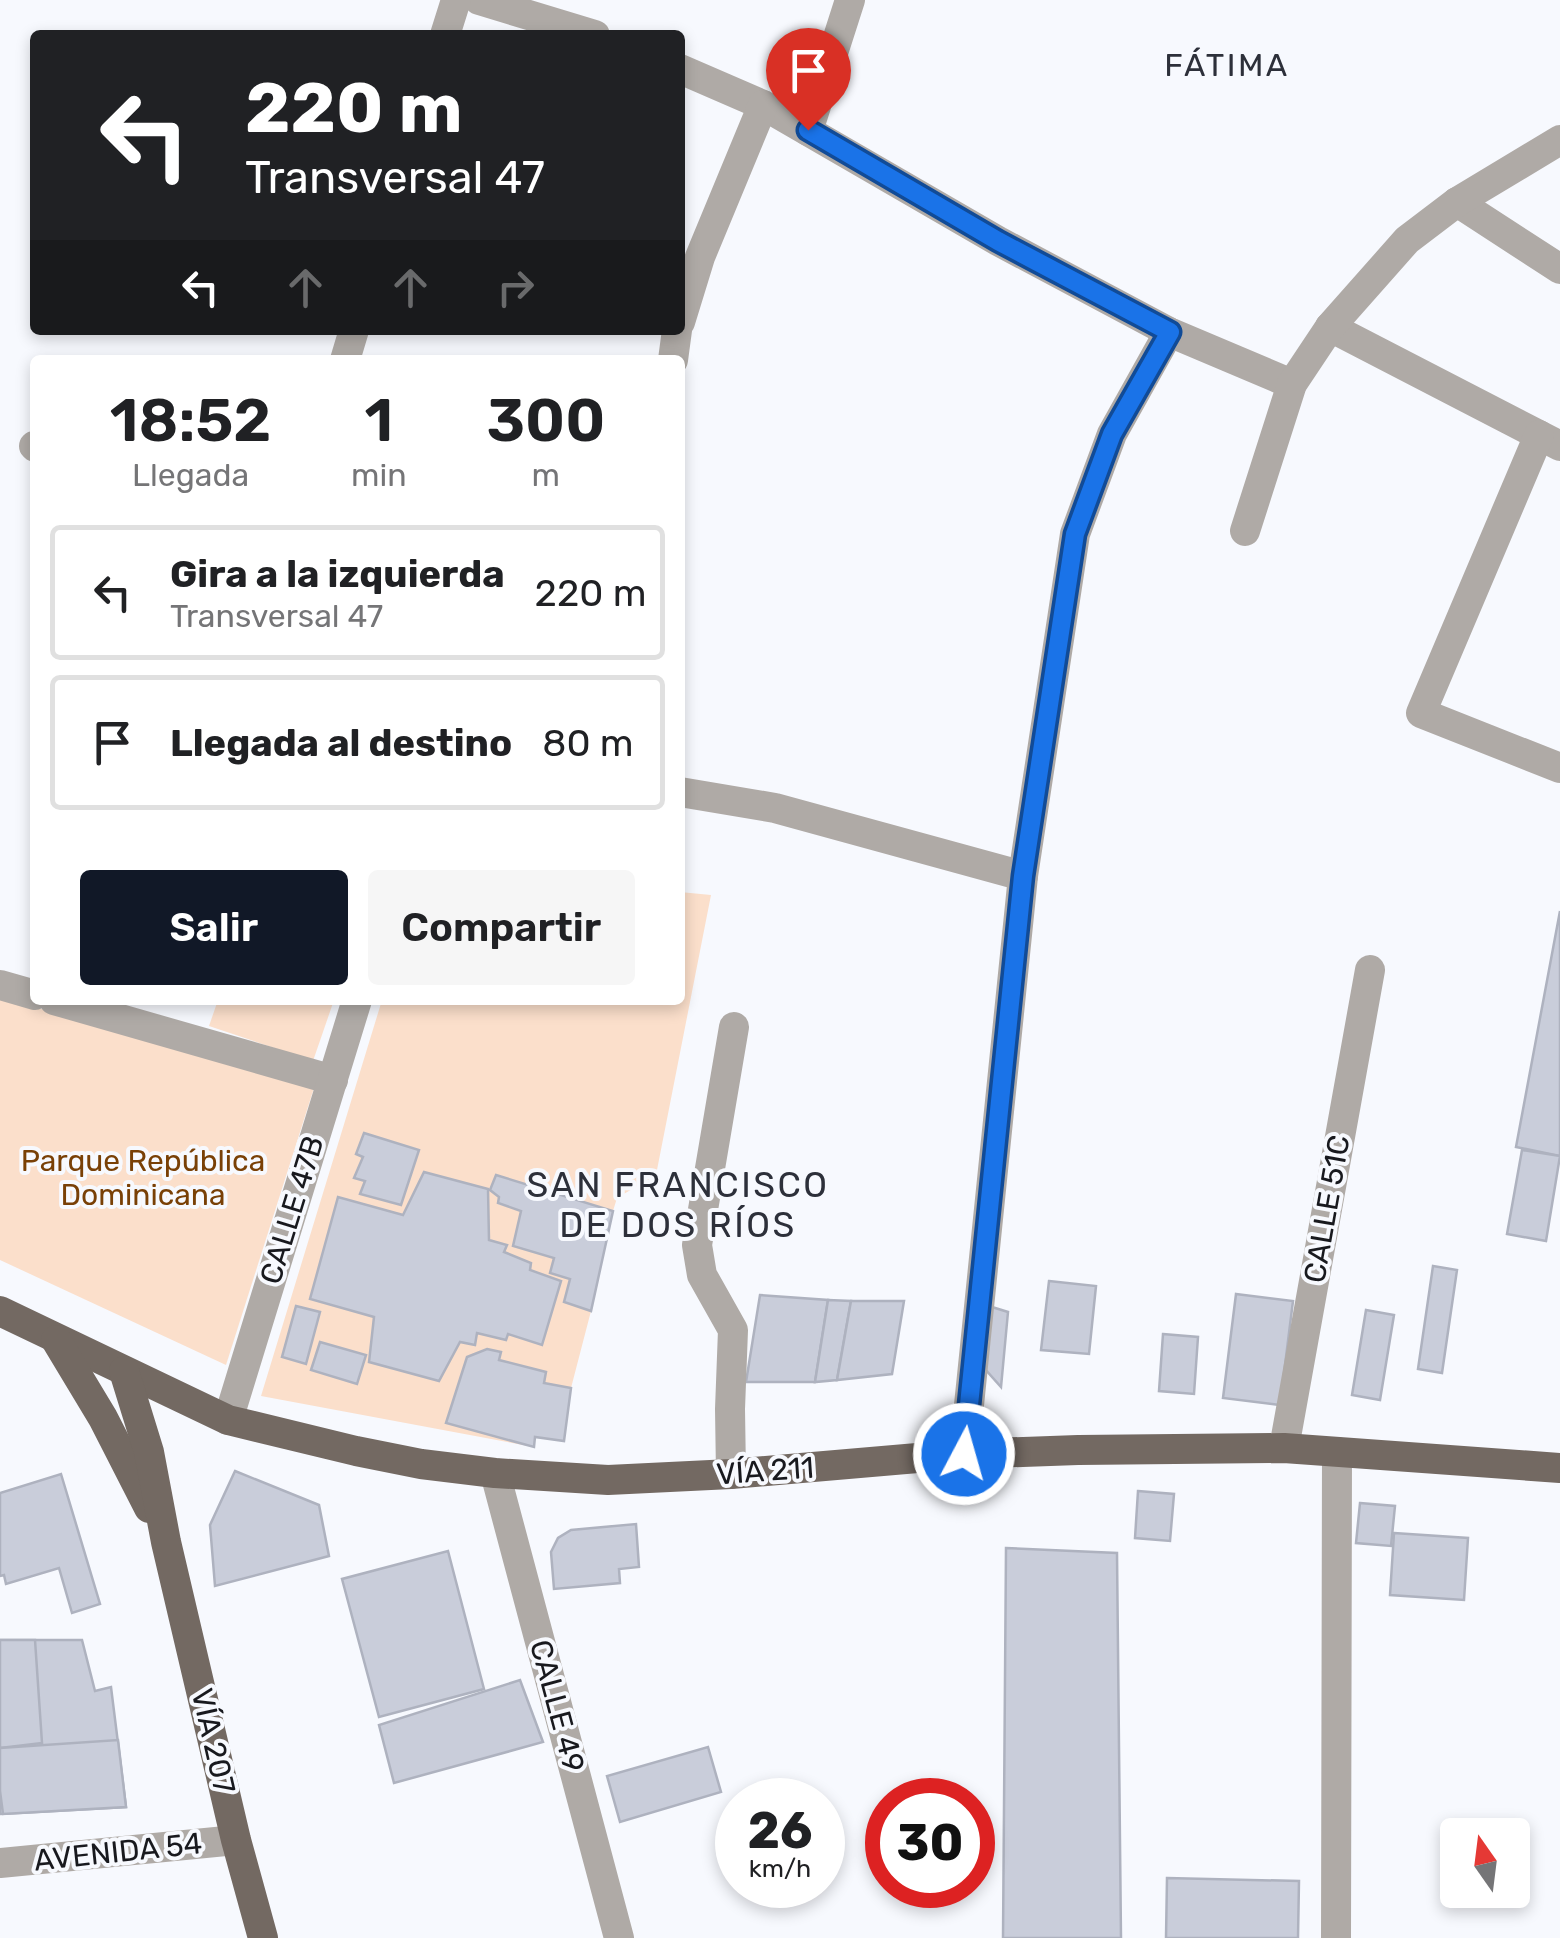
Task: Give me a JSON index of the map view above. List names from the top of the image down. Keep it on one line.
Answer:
{"streets":{"main road":["VÍA 211","VÍA 207"],"street":["CALLE 51C","CALLE 47B","CALLE 49","AVENIDA 54"]},"crossings":[["CALLE 51C","VÍA 211"],["CALLE 47B","VÍA 211"],["VÍA 211","CALLE 49"],["VÍA 211","VÍA 207"],["VÍA 207","AVENIDA 54"]],"districts":["FÁTIMA","SAN FRANCISCO DE DOS RÍOS"],"parks":["Parque República Dominicana"],"north":"top","page":{"turn":["220 m","Transversal 47"],"eta":["18:52","Llegada","1","min","300","m"],"list":[{"name":"Gira a la izquierda","note":"Transversal 47","value":"220 m"},{"name":"Llegada al destino","value":"80 m"}],"buttons":["Salir","Compartir"],"speed":"26 km/h","limit":"30"}}
